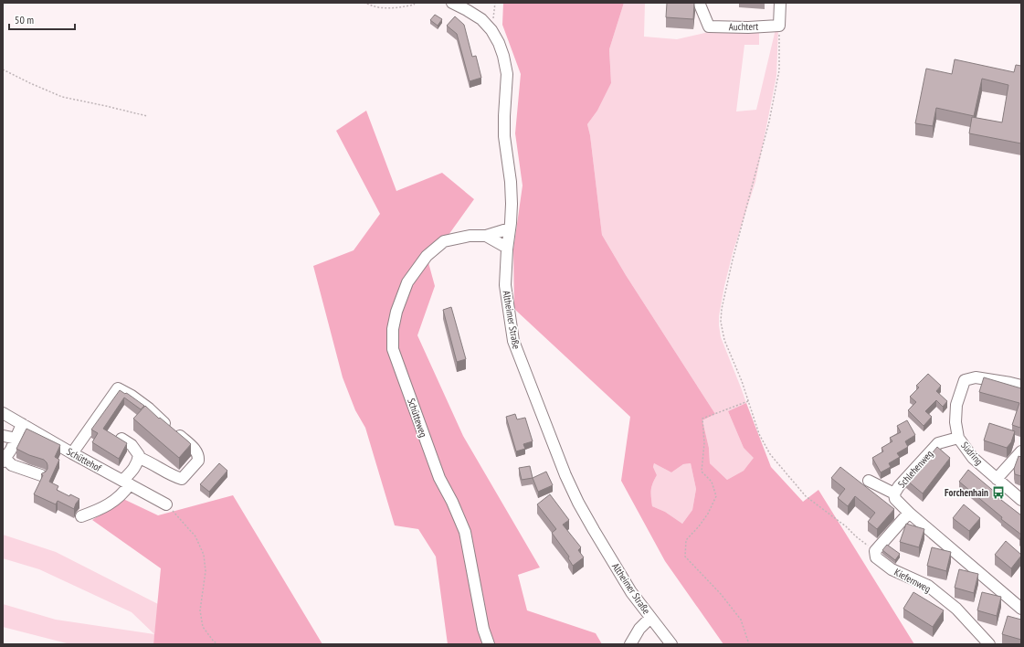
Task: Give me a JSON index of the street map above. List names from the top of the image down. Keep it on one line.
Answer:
{"streets":{"street":["Auchtert","Altheimer Straße","Schütteweg","Südring","Schüttehof","Schlehenweg","Kiefernweg"]},"crossings":[["Altheimer Straße","Schütteweg"],["Südring","Schlehenweg"]],"places":{"bus stop":["Forchenhain"]},"scale_bar":"50 m"}
